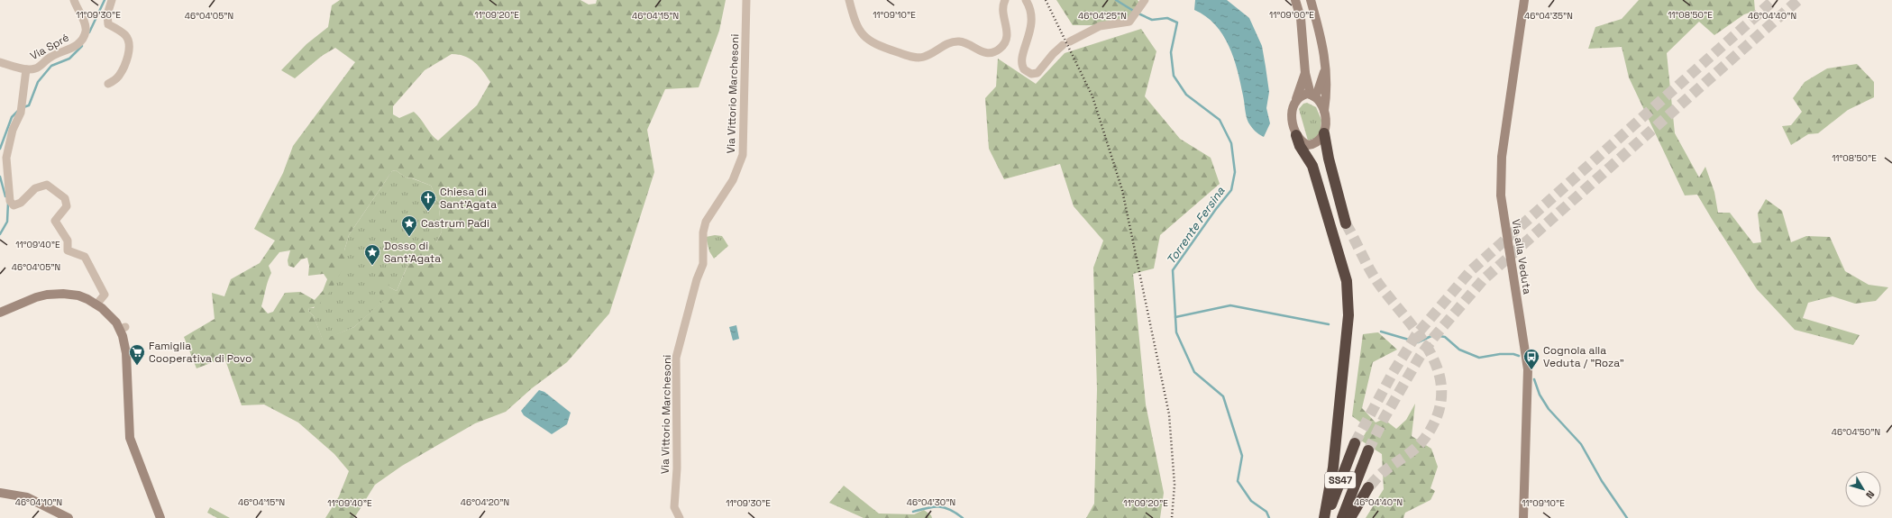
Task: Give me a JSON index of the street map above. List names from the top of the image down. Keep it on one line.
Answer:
{"streets":{"highway":["SS47"],"street":["Via Spré","Via Vittorio Marchesoni","Via alla Veduta"]},"water":["Torrente Fersina"],"places":{"church":["Chiesa di Sant'Agata"],"place":["Castrum Padi","Dosso di Sant'Agata"],"supermarket":["Famiglia Cooperativa di Povo"],"bus stop":["Cognola alla Veduta / \"Roza\""]},"north":"bottom right","coordinates":["11°09'30\"E","11°09'20\"E","11°09'10\"E","11°09'00\"E","11°08'50\"E","46°04'15\"N","46°04'25\"N","46°04'35\"N","46°04'40\"N","46°04'05\"N","11°09'40\"E","46°04'50\"N","46°04'10\"N","46°04'20\"N","46°04'30\"N"]}
